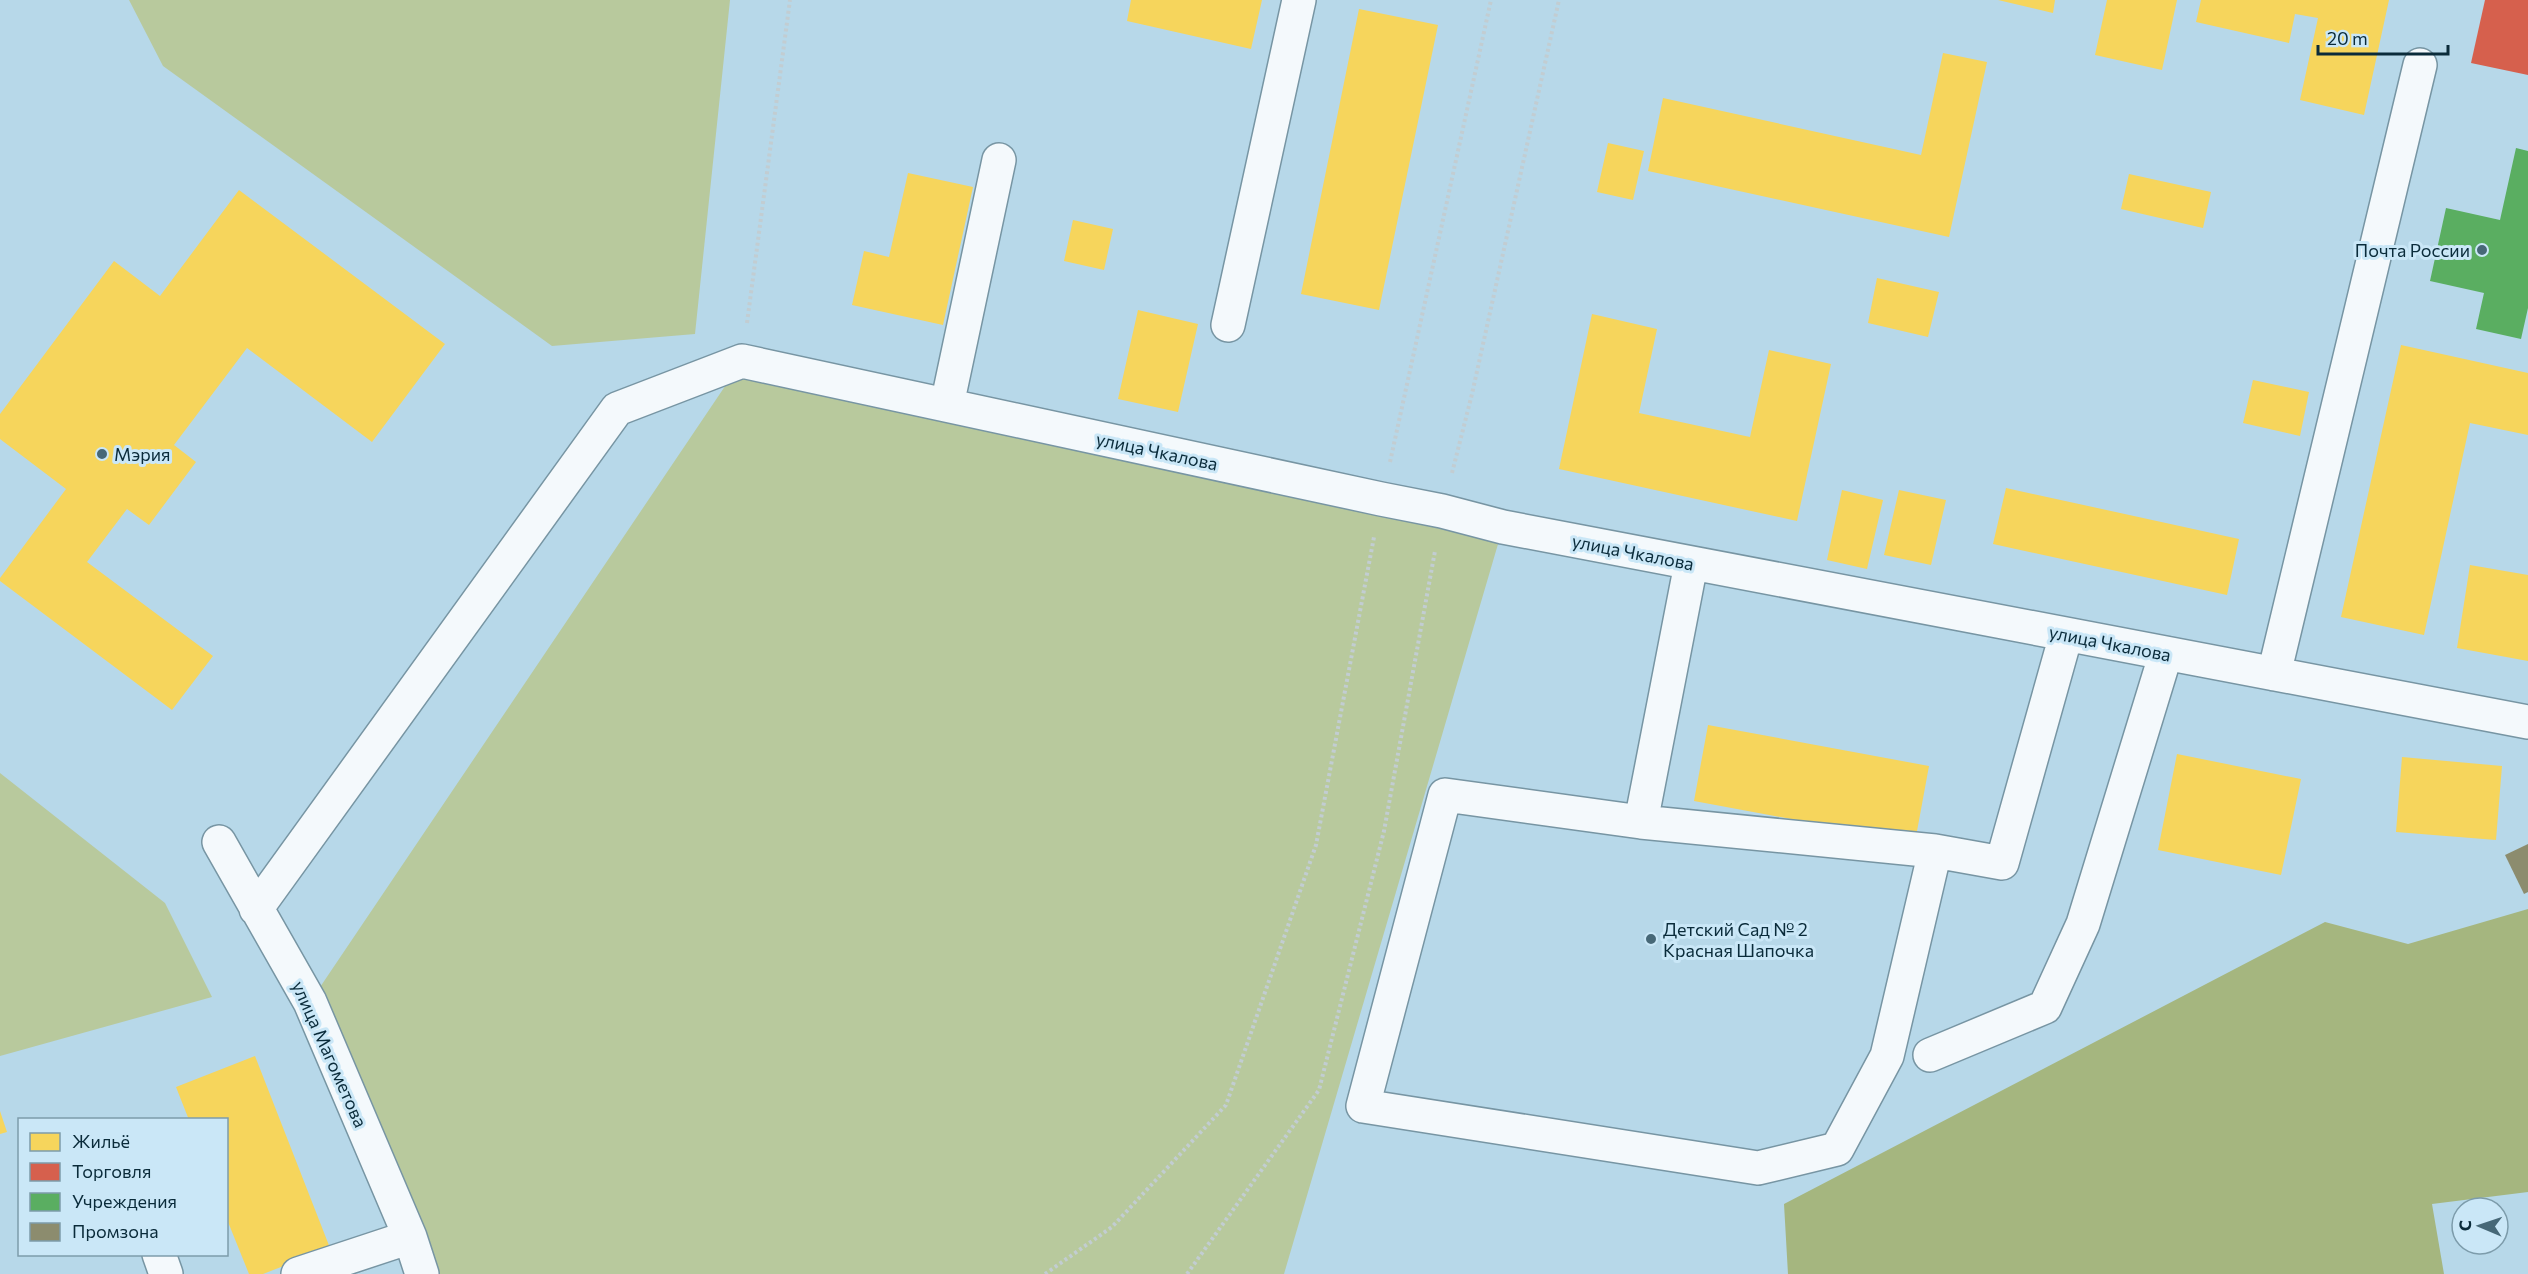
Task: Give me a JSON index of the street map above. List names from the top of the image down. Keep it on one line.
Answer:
{"streets":{"street":["улица Чкалова","улица Магометова"]},"places":["Почта России","Мэрия","Детский Сад № 2 Красная Шапочка"],"legend":["Жильё","Торговля","Учреждения","Промзона"],"scale_bar":"20 m","north":"left"}
